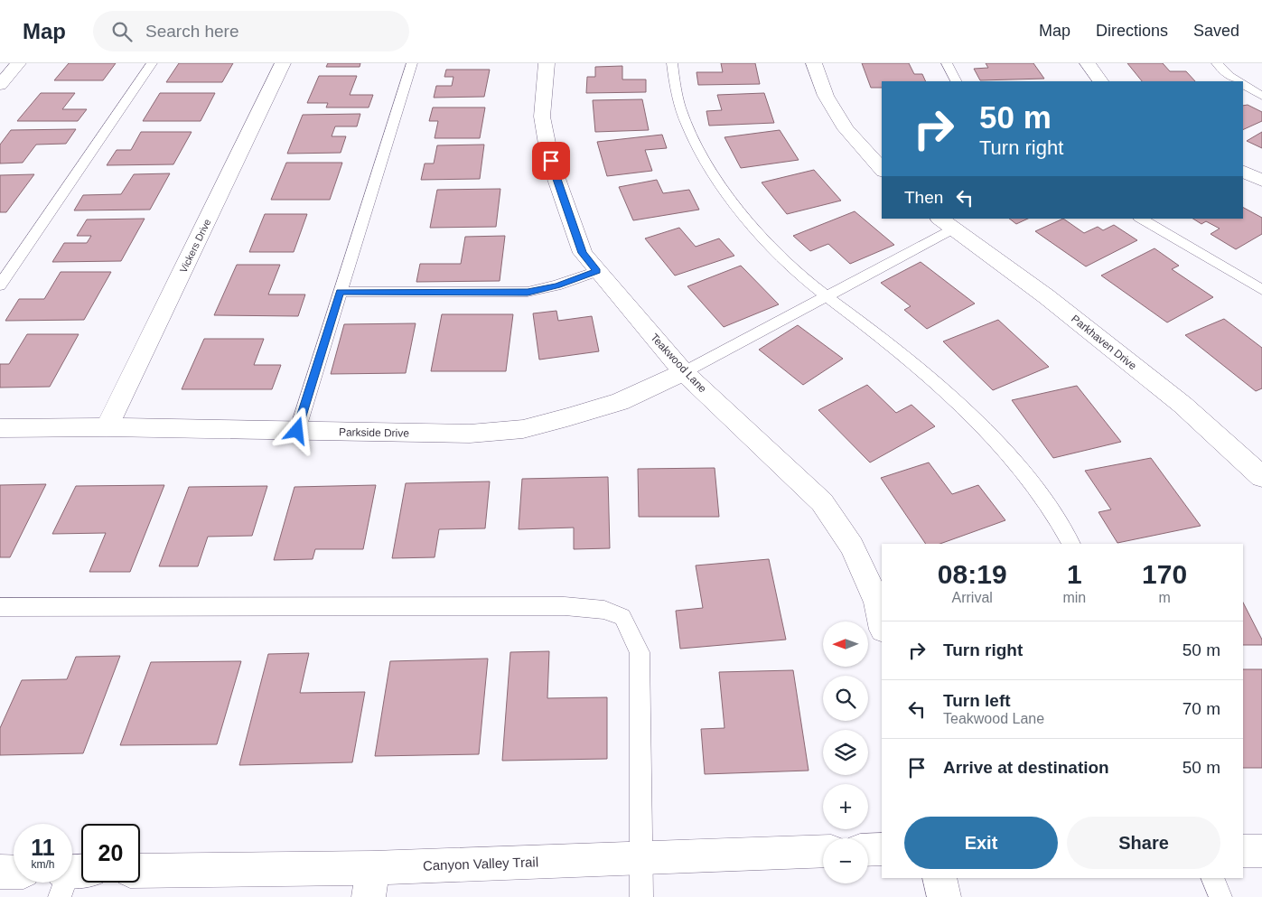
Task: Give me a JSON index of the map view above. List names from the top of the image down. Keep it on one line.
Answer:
{"streets":{"street":["Vickers Drive","Parkhaven Drive","Teakwood Lane","Parkside Drive","Canyon Valley Trail"]},"crossings":[["Vickers Drive","Parkside Drive"],["Teakwood Lane","Parkside Drive"]],"north":"left","page":{"header":"Map","search":"Search here","nav":["Map","Directions","Saved"],"turn":["50 m","Turn right"],"then":"Then","eta":["08:19","Arrival","1","min","170","m"],"list":[{"name":"Turn right","value":"50 m"},{"name":"Turn left","note":"Teakwood Lane","value":"70 m"},{"name":"Arrive at destination","value":"50 m"}],"map_buttons":["+","−"],"buttons":["Exit","Share"],"speed":"11 km/h","limit":"20"}}
